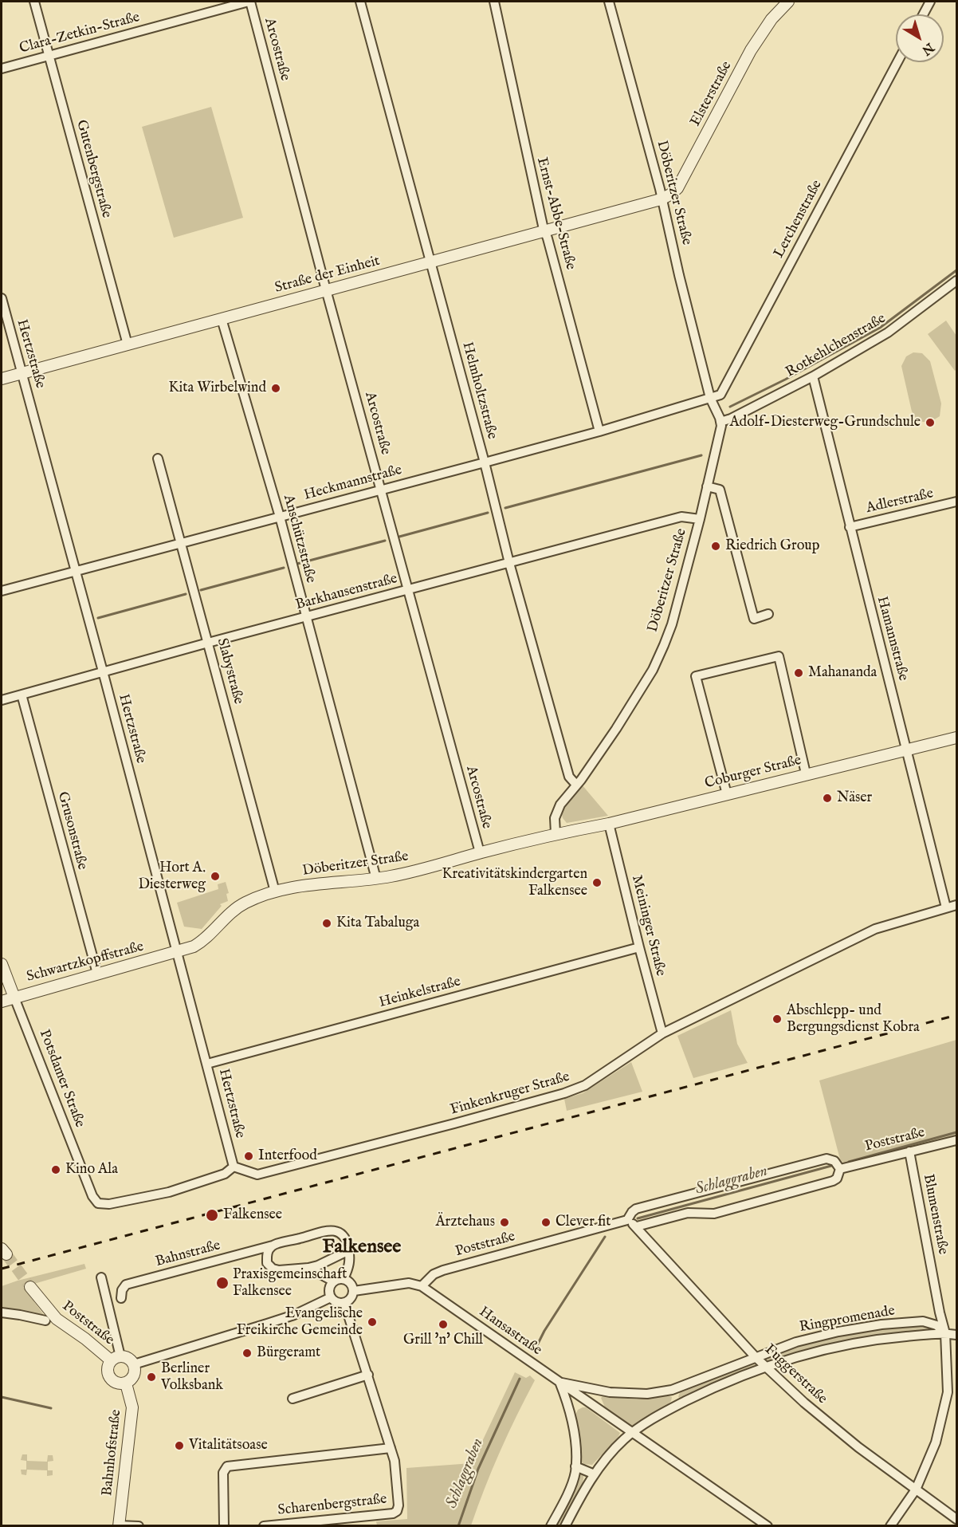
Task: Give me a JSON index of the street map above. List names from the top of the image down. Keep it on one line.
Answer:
{"streets":{"street":["Clara-Zetkin-Straße","Arcostraße","Elsterstraße","Gutenbergstraße","Döberitzer Straße","Ernst-Abbe-Straße","Lerchenstraße","Straße der Einheit","Rotkehlchenstraße","Hertzstraße","Helmholtzstraße","Heckmannstraße","Adlerstraße","Anschützstraße","Barkhausenstraße","Hamannstraße","Slabystraße","Coburger Straße","Grusonstraße","Meininger Straße","Schwartzkopffstraße","Heinkelstraße","Potsdamer Straße","Finkenkruger Straße","Poststraße","Blumenstraße","Bahnstraße","Ringpromenade","Hansastraße","Fuggerstraße","Bahnhofstraße","Scharenbergstraße"]},"crossings":[["Clara-Zetkin-Straße","Arcostraße"],["Clara-Zetkin-Straße","Gutenbergstraße"],["Arcostraße","Döberitzer Straße"],["Arcostraße","Straße der Einheit"],["Arcostraße","Heckmannstraße"],["Arcostraße","Barkhausenstraße"],["Elsterstraße","Döberitzer Straße"],["Elsterstraße","Straße der Einheit"],["Gutenbergstraße","Straße der Einheit"],["Döberitzer Straße","Lerchenstraße"],["Döberitzer Straße","Straße der Einheit"],["Döberitzer Straße","Rotkehlchenstraße"],["Döberitzer Straße","Hertzstraße"],["Döberitzer Straße","Helmholtzstraße"],["Döberitzer Straße","Heckmannstraße"],["Döberitzer Straße","Anschützstraße"],["Döberitzer Straße","Barkhausenstraße"],["Döberitzer Straße","Slabystraße"],["Döberitzer Straße","Coburger Straße"],["Döberitzer Straße","Schwartzkopffstraße"],["Ernst-Abbe-Straße","Straße der Einheit"],["Ernst-Abbe-Straße","Heckmannstraße"],["Lerchenstraße","Heckmannstraße"],["Straße der Einheit","Hertzstraße"],["Straße der Einheit","Helmholtzstraße"],["Straße der Einheit","Anschützstraße"],["Rotkehlchenstraße","Hamannstraße"],["Hertzstraße","Heckmannstraße"],["Hertzstraße","Barkhausenstraße"],["Hertzstraße","Schwartzkopffstraße"],["Hertzstraße","Heinkelstraße"],["Hertzstraße","Potsdamer Straße"],["Hertzstraße","Finkenkruger Straße"],["Helmholtzstraße","Heckmannstraße"],["Helmholtzstraße","Barkhausenstraße"],["Heckmannstraße","Anschützstraße"],["Heckmannstraße","Slabystraße"],["Adlerstraße","Hamannstraße"],["Anschützstraße","Barkhausenstraße"],["Barkhausenstraße","Slabystraße"],["Barkhausenstraße","Grusonstraße"],["Hamannstraße","Coburger Straße"],["Hamannstraße","Finkenkruger Straße"],["Coburger Straße","Meininger Straße"],["Grusonstraße","Schwartzkopffstraße"],["Meininger Straße","Heinkelstraße"],["Meininger Straße","Finkenkruger Straße"],["Schwartzkopffstraße","Potsdamer Straße"],["Potsdamer Straße","Finkenkruger Straße"],["Poststraße","Blumenstraße"],["Poststraße","Hansastraße"],["Poststraße","Fuggerstraße"],["Poststraße","Bahnhofstraße"],["Blumenstraße","Ringpromenade"],["Blumenstraße","Fuggerstraße"],["Ringpromenade","Hansastraße"],["Ringpromenade","Fuggerstraße"]],"districts":["Falkensee"],"water":["Schlaggraben"],"places":["Kita Wirbelwind","Adolf-Diesterweg-Grundschule","Riedrich Group","Mahananda","Näser","Hort A. Diesterweg","Kreativitätskindergarten Falkensee","Kita Tabaluga","Abschlepp- und Bergungsdienst Kobra","Interfood","Kino Ala","Falkensee","Ärztehaus","Clever fit","Praxisgemeinschaft Falkensee","Evangelische Freikirche Gemeinde","Grill 'n' Chill","Bürgeramt","Berliner Volksbank","Vitalitätsoase"],"north":"bottom right"}
